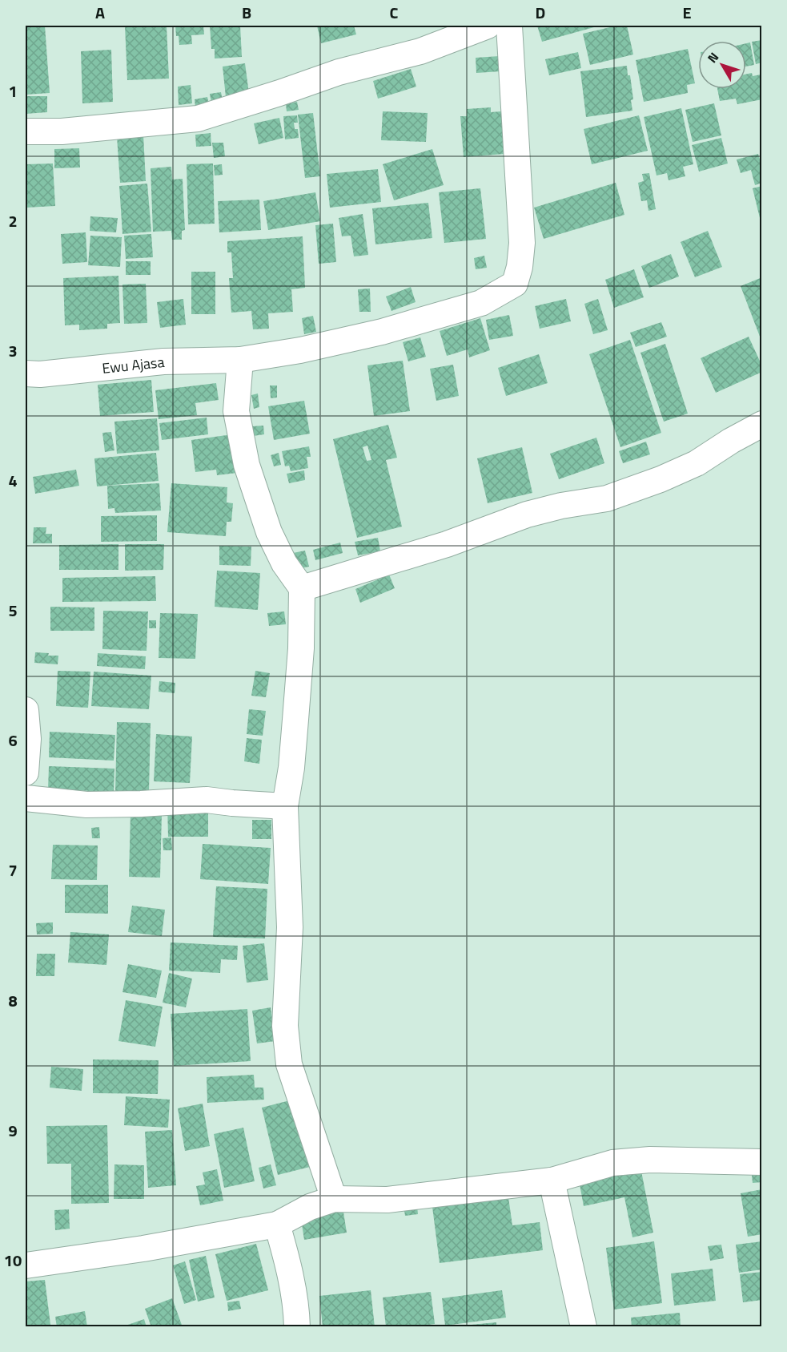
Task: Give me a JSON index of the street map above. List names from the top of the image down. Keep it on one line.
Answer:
{"streets":{"street":["Ewu Ajasa"]},"north":"top left","grid":{"columns":["A","B","C","D","E"],"rows":["1","2","3","4","5","6","7","8","9","10"]}}
